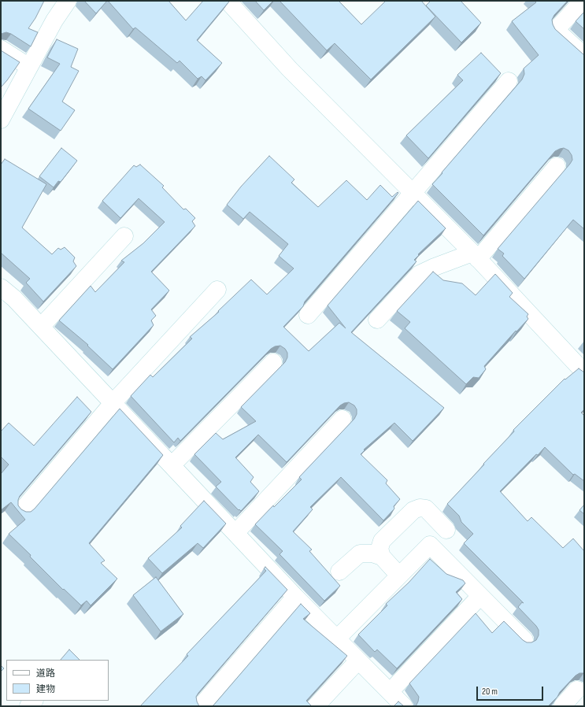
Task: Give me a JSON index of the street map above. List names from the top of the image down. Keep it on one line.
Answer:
{"legend":["道路","建物"],"scale_bar":"20 m"}
